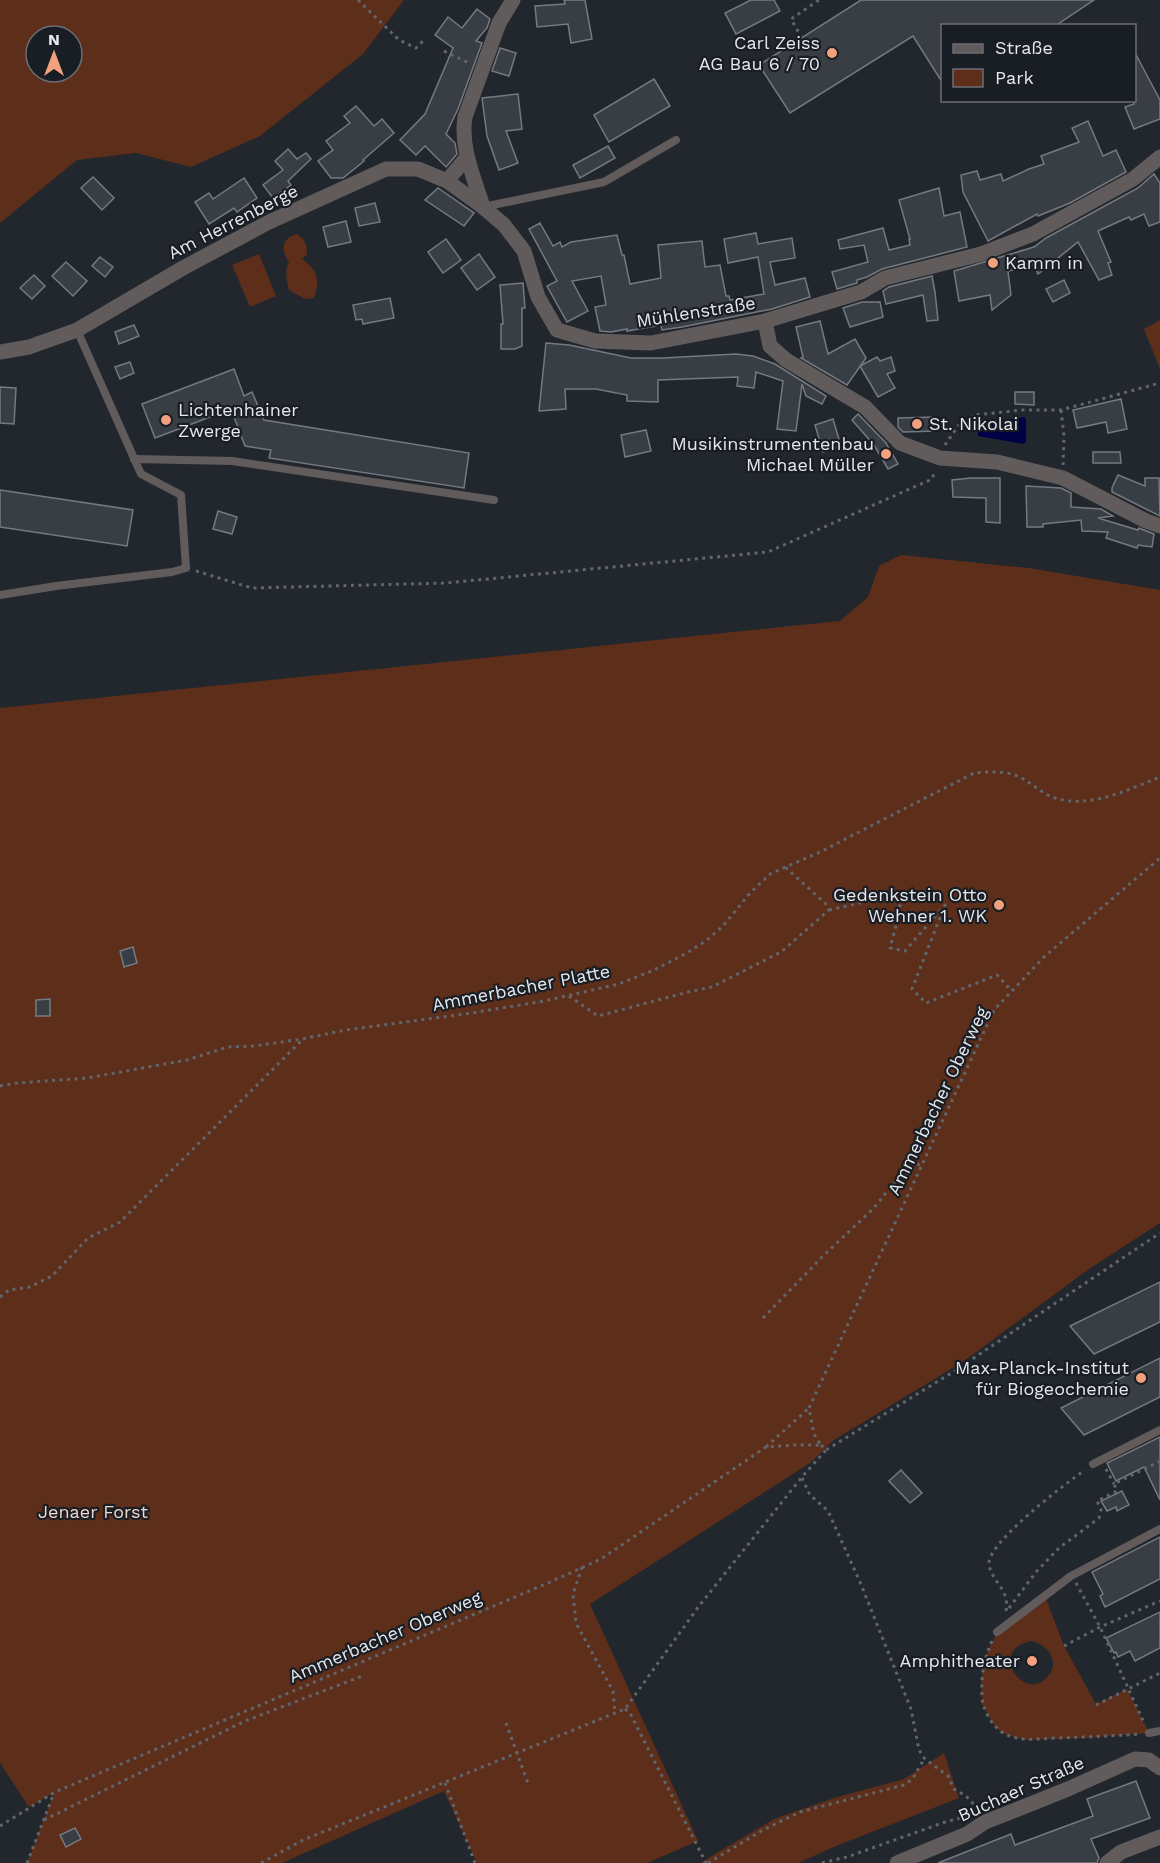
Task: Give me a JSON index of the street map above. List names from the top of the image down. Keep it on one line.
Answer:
{"streets":{"street":["Am Herrenberge","Mühlenstraße","Buchaer Straße"],"path":["Ammerbacher Platte","Ammerbacher Oberweg"]},"crossings":[["Am Herrenberge","Mühlenstraße"]],"parks":["Jenaer Forst"],"places":["Carl Zeiss AG Bau 6 / 70","Kamm in","Lichtenhainer Zwerge","St. Nikolai","Musikinstrumentenbau Michael Müller","Gedenkstein Otto Wehner 1. WK","Max-Planck-Institut für Biogeochemie","Amphitheater"],"legend":["Straße","Park"],"north":"top"}
